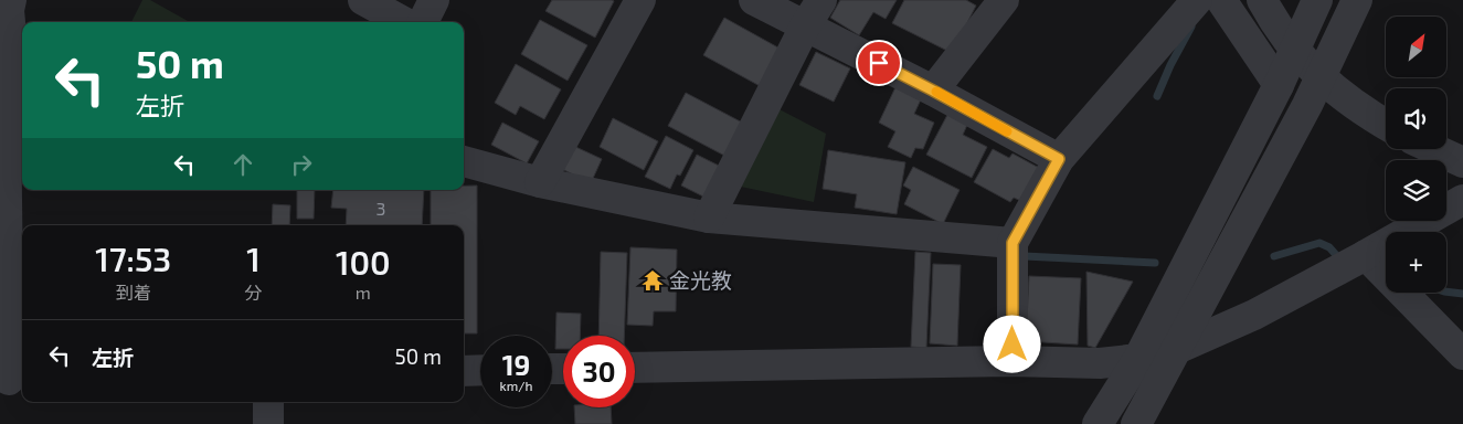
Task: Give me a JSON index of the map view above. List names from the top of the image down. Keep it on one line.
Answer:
{"places":{"temple":["金光教"]},"house_numbers":["3"],"north":"top right","page":{"map_buttons":"+","turn":["50 m","左折"],"eta":["17:53","到着","1","分","100","m"],"list":[{"name":"左折","value":"50 m"}],"speed":"19 km/h","limit":"30"}}
